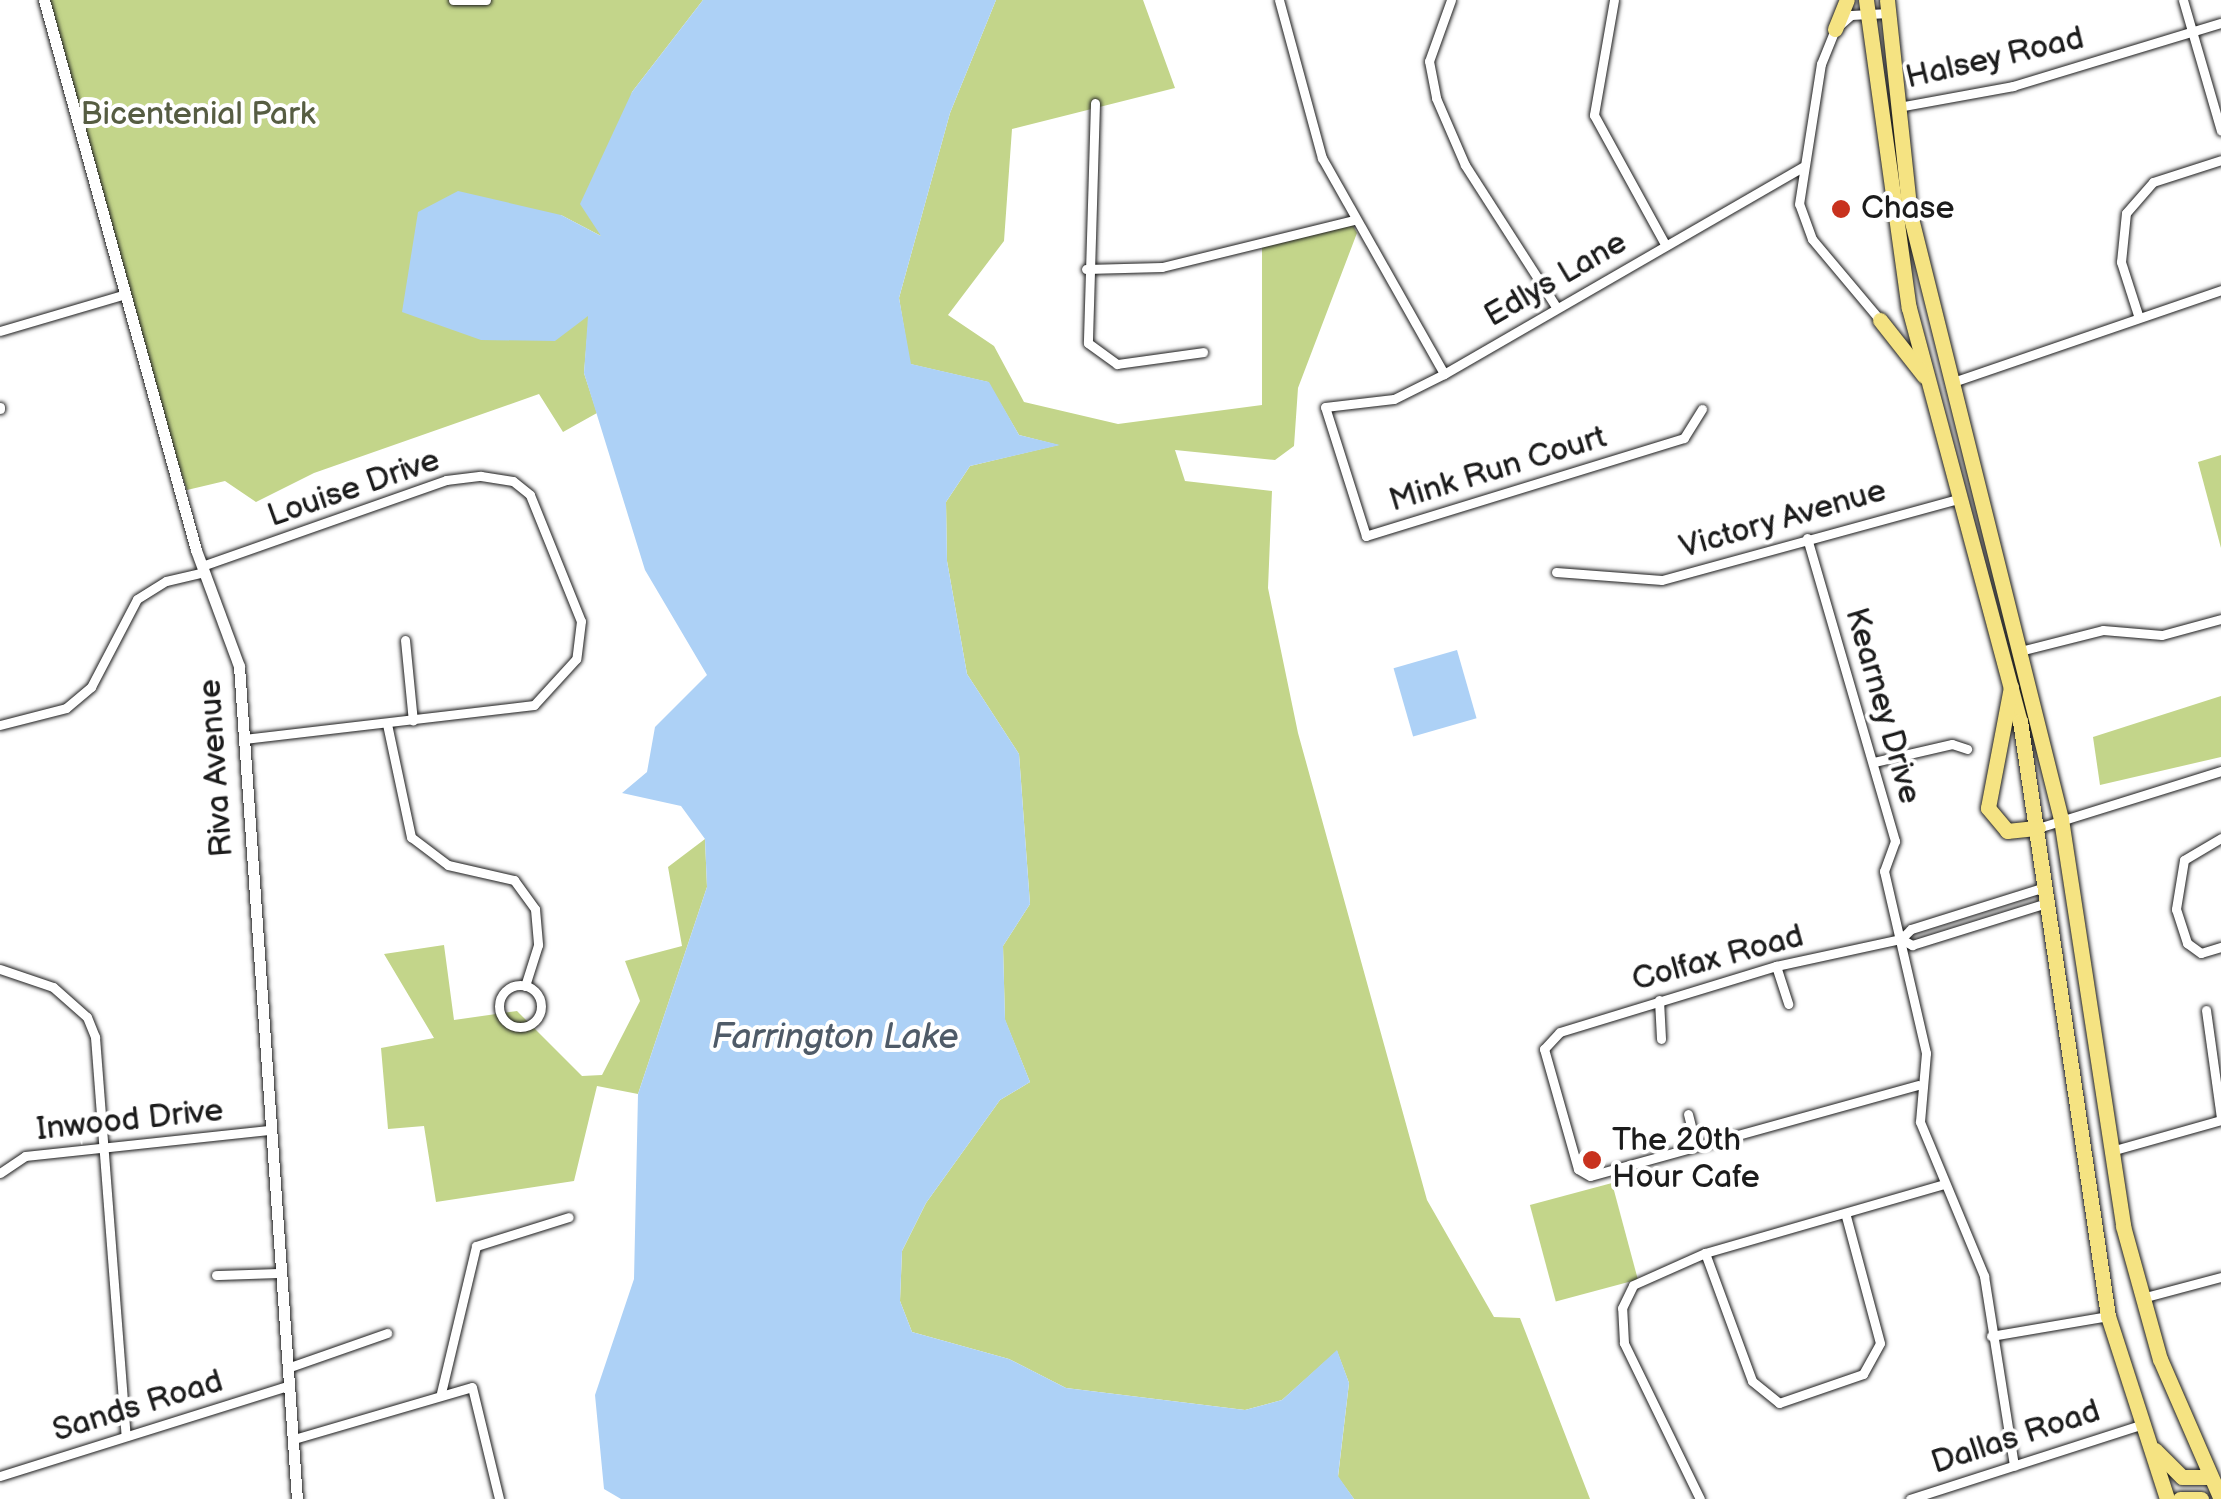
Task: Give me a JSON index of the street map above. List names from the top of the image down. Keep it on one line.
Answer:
{"streets":{"street":["Halsey Road","Edlys Lane","Mink Run Court","Louise Drive","Victory Avenue","Kearney Drive","Riva Avenue","Colfax Road","Inwood Drive","Sands Road","Dallas Road"]},"crossings":[["Edlys Lane","Mink Run Court"],["Louise Drive","Riva Avenue"],["Victory Avenue","Kearney Drive"],["Kearney Drive","Colfax Road"],["Kearney Drive","Dallas Road"],["Riva Avenue","Inwood Drive"],["Riva Avenue","Sands Road"]],"water":["Farrington Lake"],"parks":["Bicentenial Park"],"places":["Chase","The 20th Hour Cafe"]}
